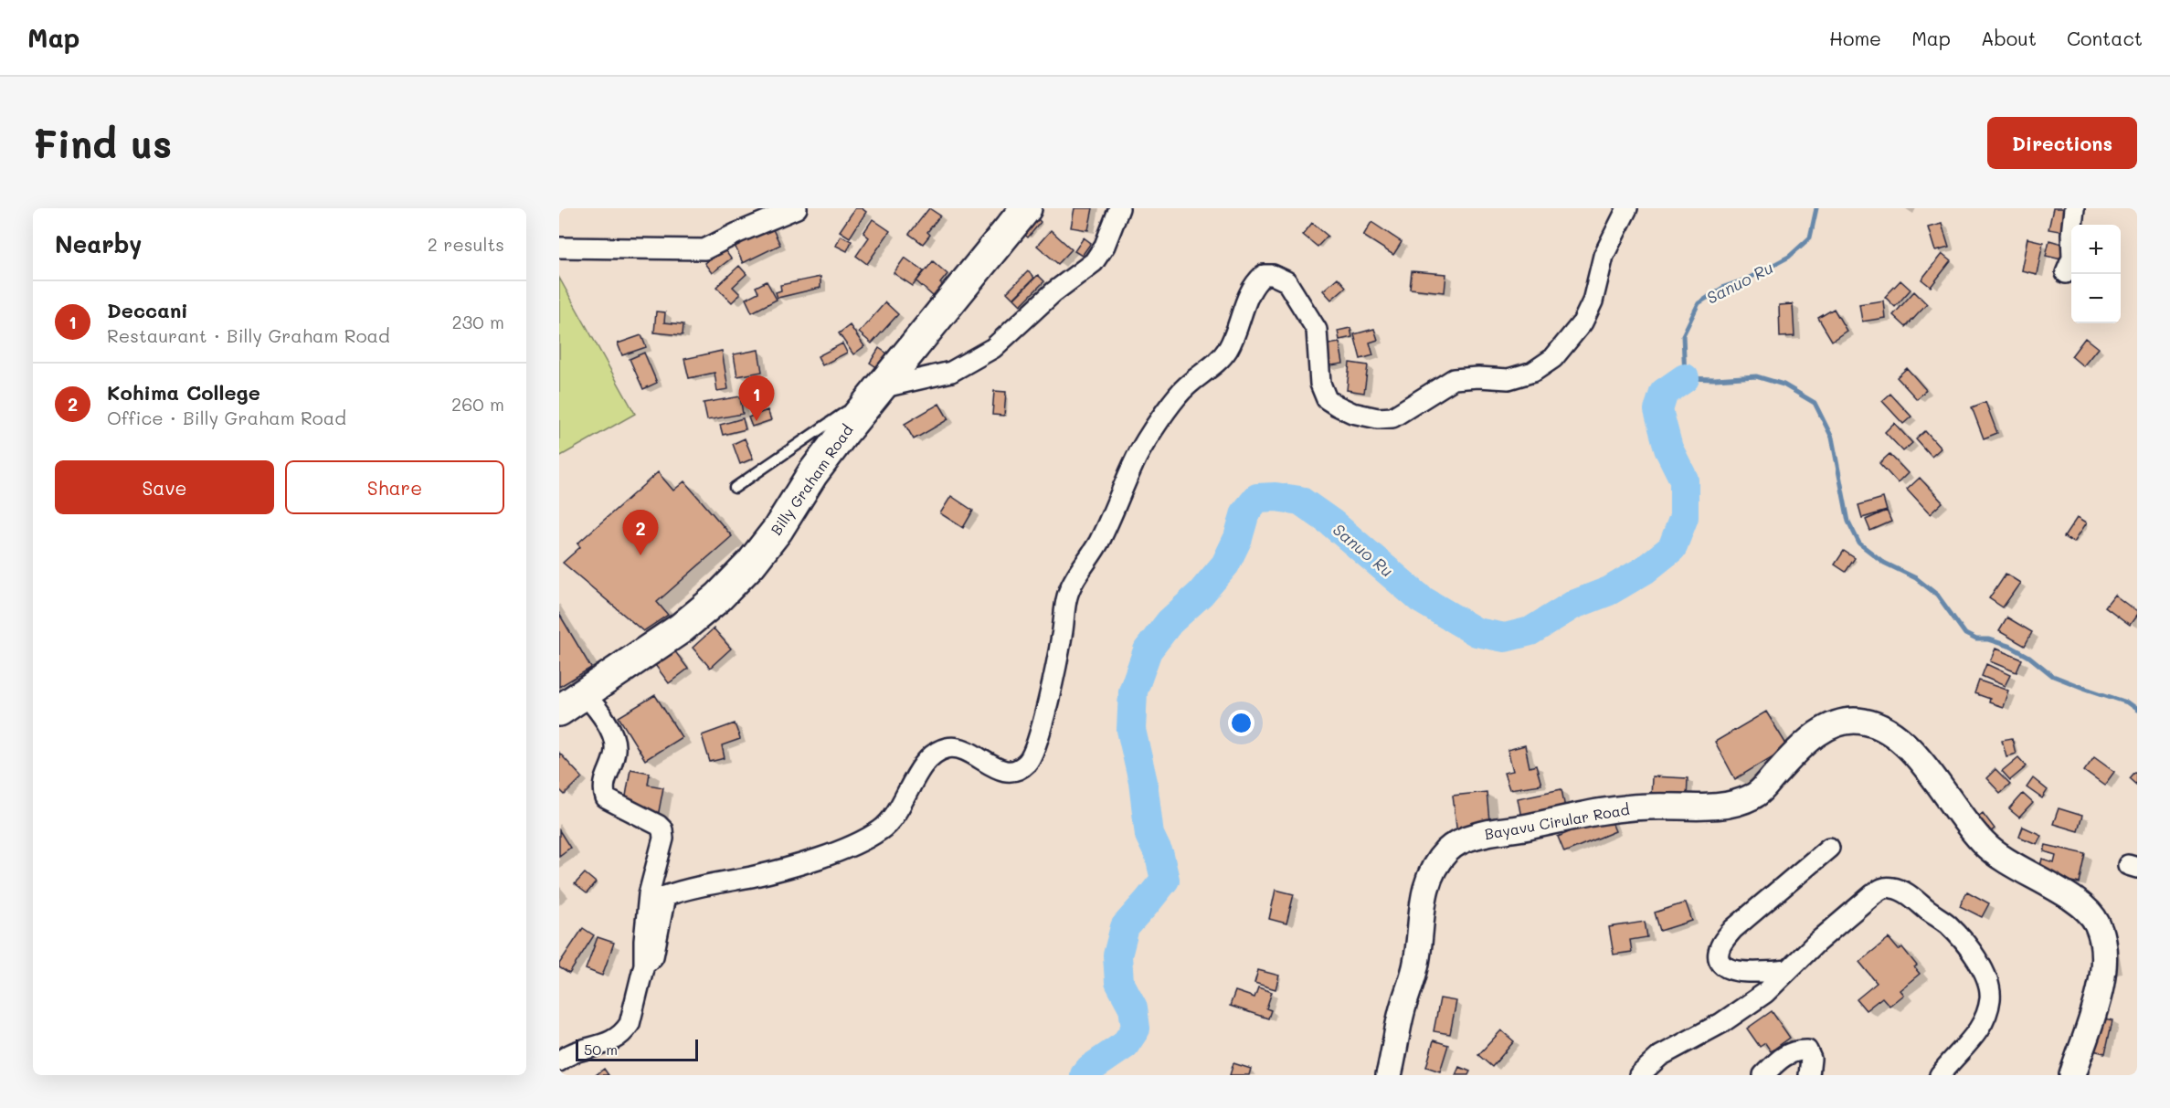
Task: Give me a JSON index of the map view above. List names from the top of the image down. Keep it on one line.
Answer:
{"streets":{"main road":["Billy Graham Road"],"street":["Bayavu Cirular Road"]},"water":["Sanuo Ru"],"scale_bar":"50 m","page":{"header":"Map","nav":["Home","Map","About","Contact"],"buttons":["Directions",["Save","Share"]],"title":"Find us","heading":["Nearby","2 results"],"map_buttons":["+","−"],"list":[{"mark":"1","name":"Deccani","note":"Restaurant · Billy Graham Road","value":"230 m"},{"mark":"2","name":"Kohima College","note":"Office · Billy Graham Road","value":"260 m"}],"pins":["1","2"],"scale":"50 m"}}
